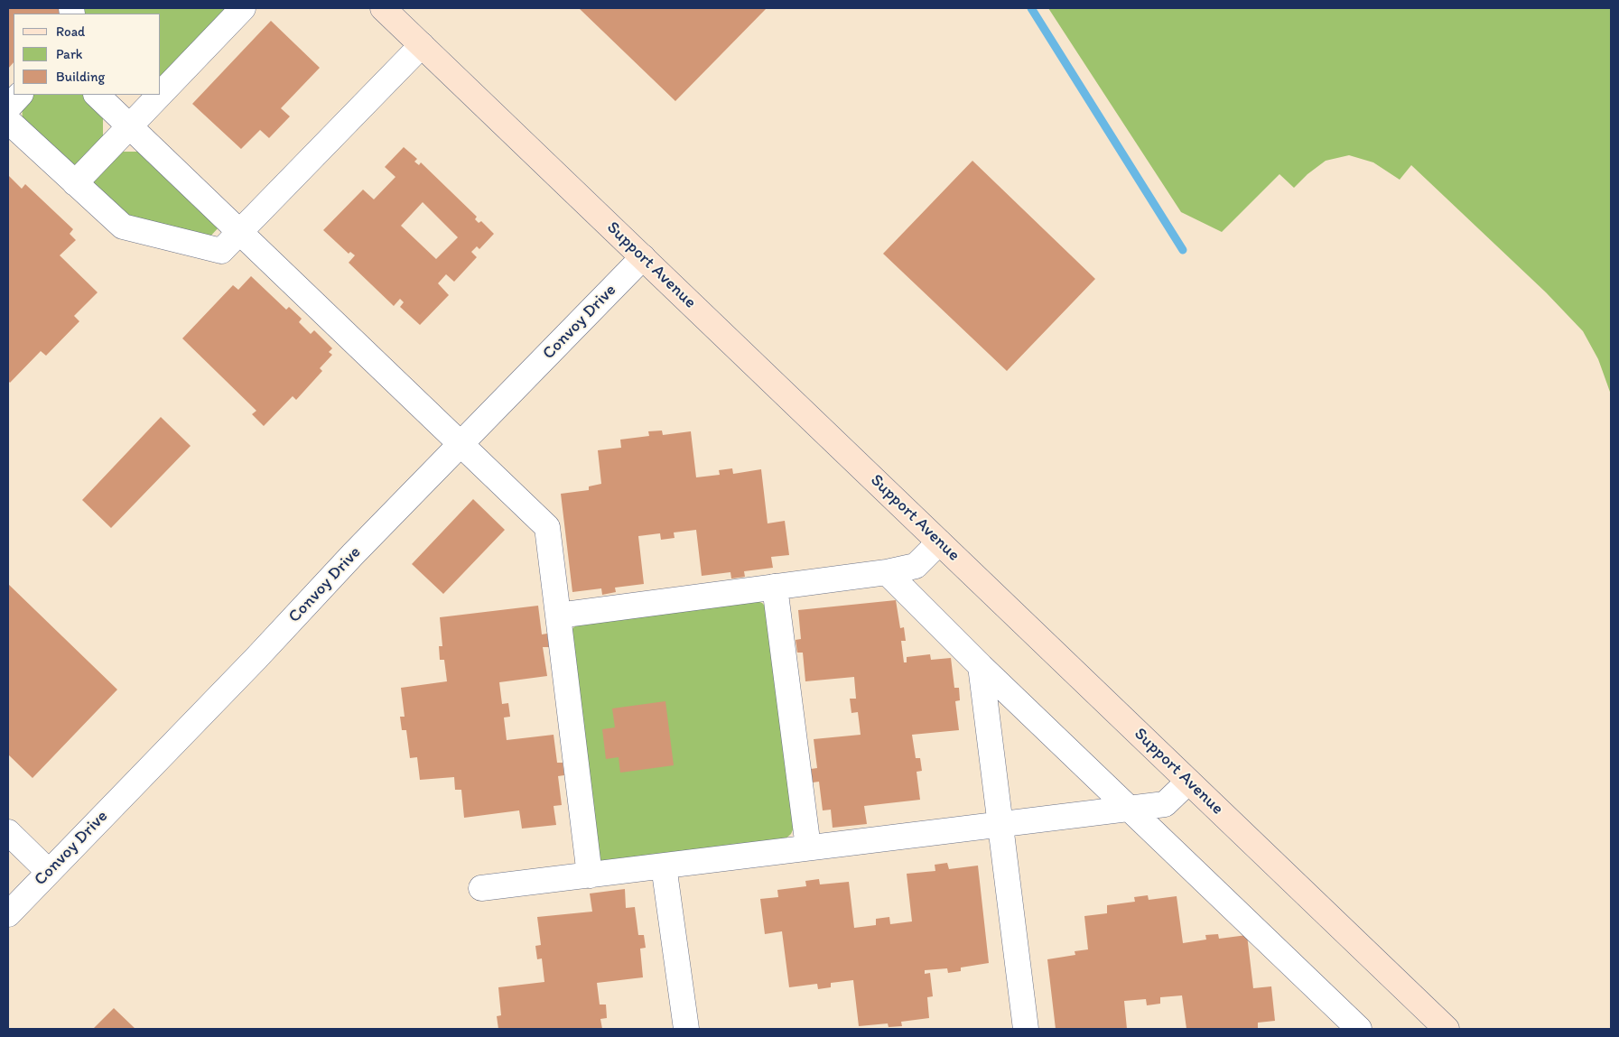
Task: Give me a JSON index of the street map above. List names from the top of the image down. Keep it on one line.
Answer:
{"streets":{"street":["Support Avenue","Convoy Drive"]},"crossings":[["Support Avenue","Convoy Drive"]],"legend":["Road","Park","Building"]}
